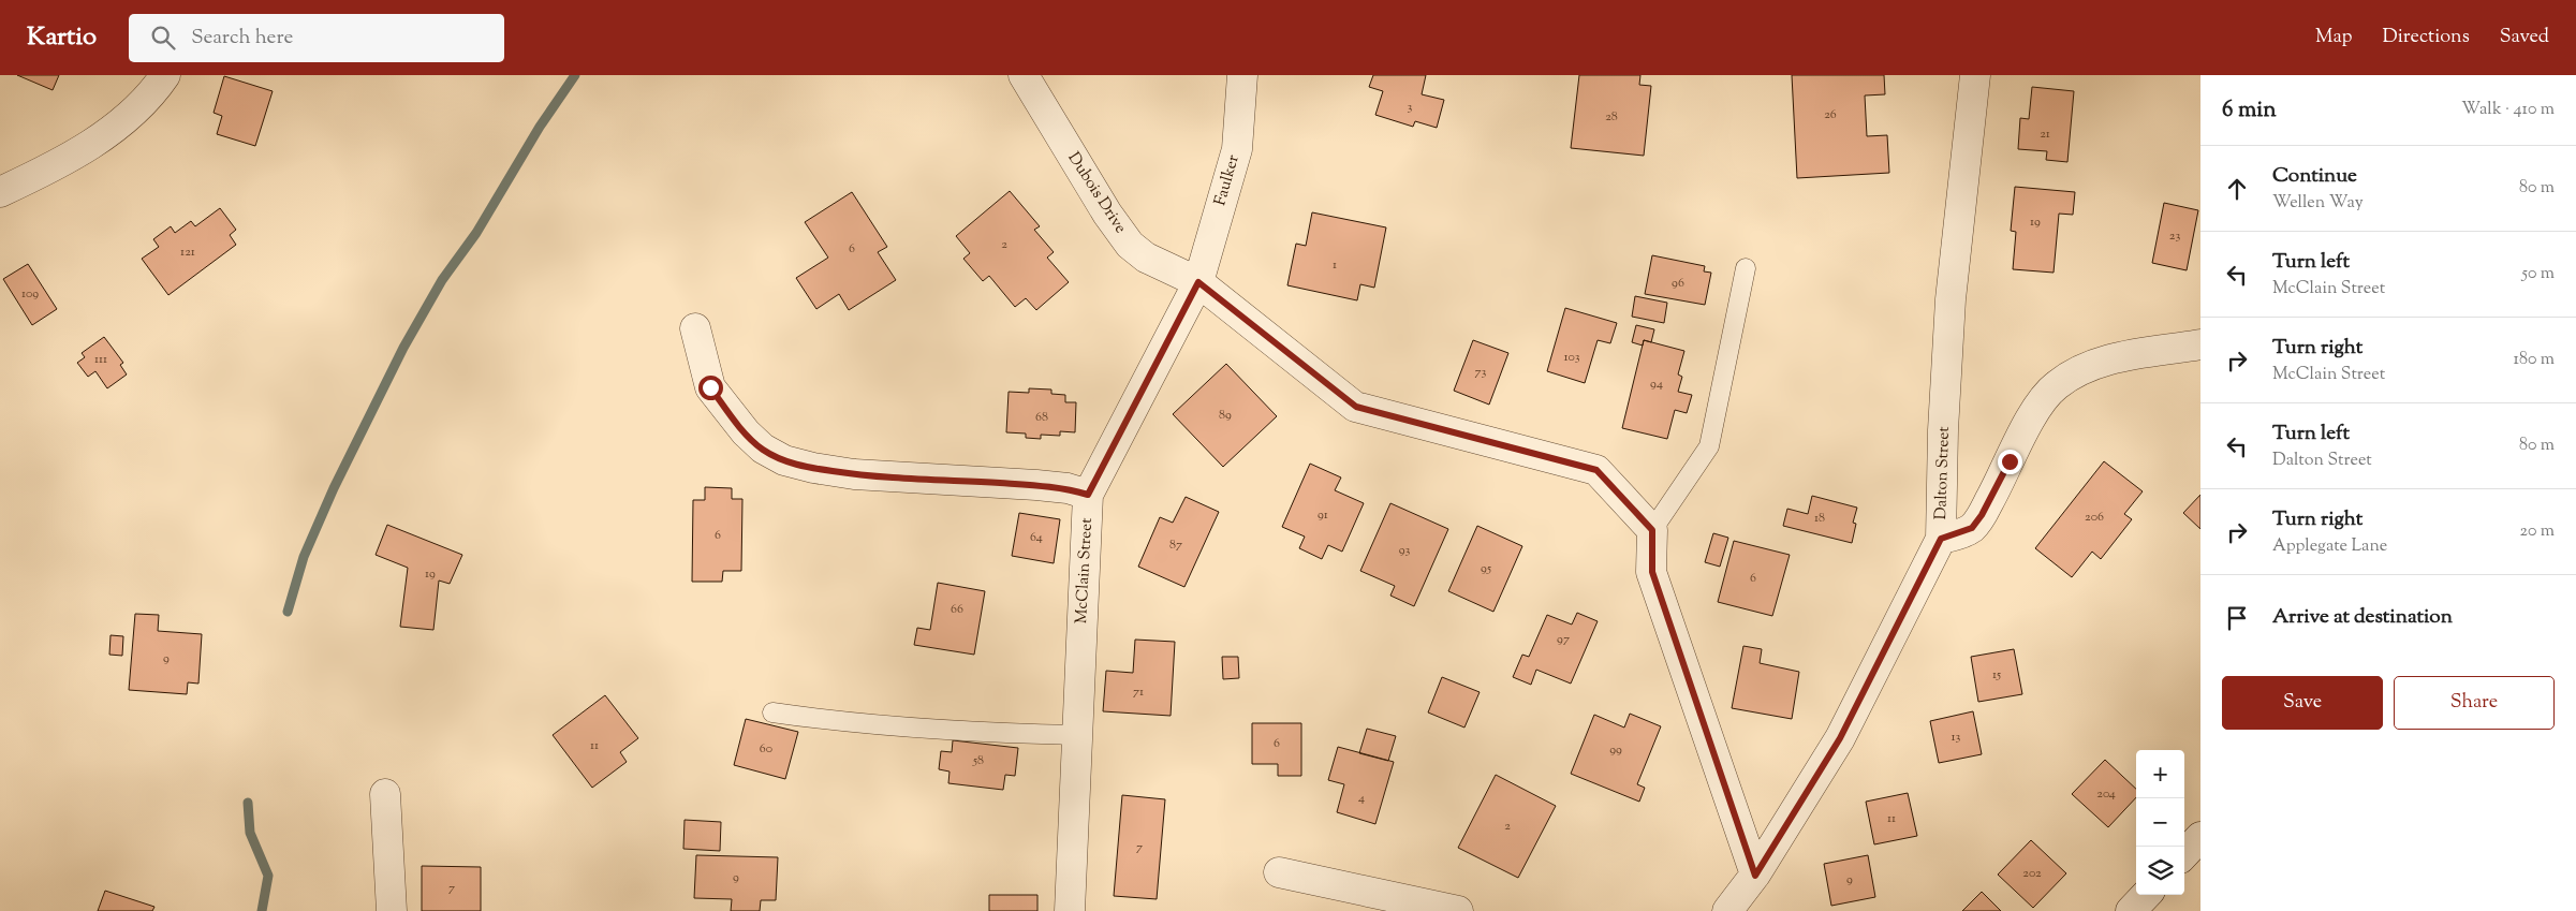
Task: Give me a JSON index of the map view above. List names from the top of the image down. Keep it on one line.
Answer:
{"streets":{"street":["Faulker","Dubois Drive","Dalton Street","McClain Street"]},"crossings":[["Faulker","Dubois Drive"],["Faulker","McClain Street"],["Dubois Drive","McClain Street"]],"house_numbers":["3","26","28","21","19","23","2","6","121","1","96","109","103","111","73","94","89","68","91","206","18","6","64","87","93","95","19","6","66","97","9","15","71","13","6","11","60","99","58","204","4","11","2","7","202","9","9","7"],"page":{"header":"Kartio","search":"Search here","nav":["Map","Directions","Saved"],"heading":["6 min","Walk · 410 m"],"list":[["Continue","Wellen Way","80 m"],["Turn left","McClain Street","50 m"],["Turn right","McClain Street","180 m"],["Turn left","Dalton Street","80 m"],["Turn right","Applegate Lane","20 m"],"Arrive at destination"],"buttons":["Save","Share"],"map_buttons":["+","−"]}}
